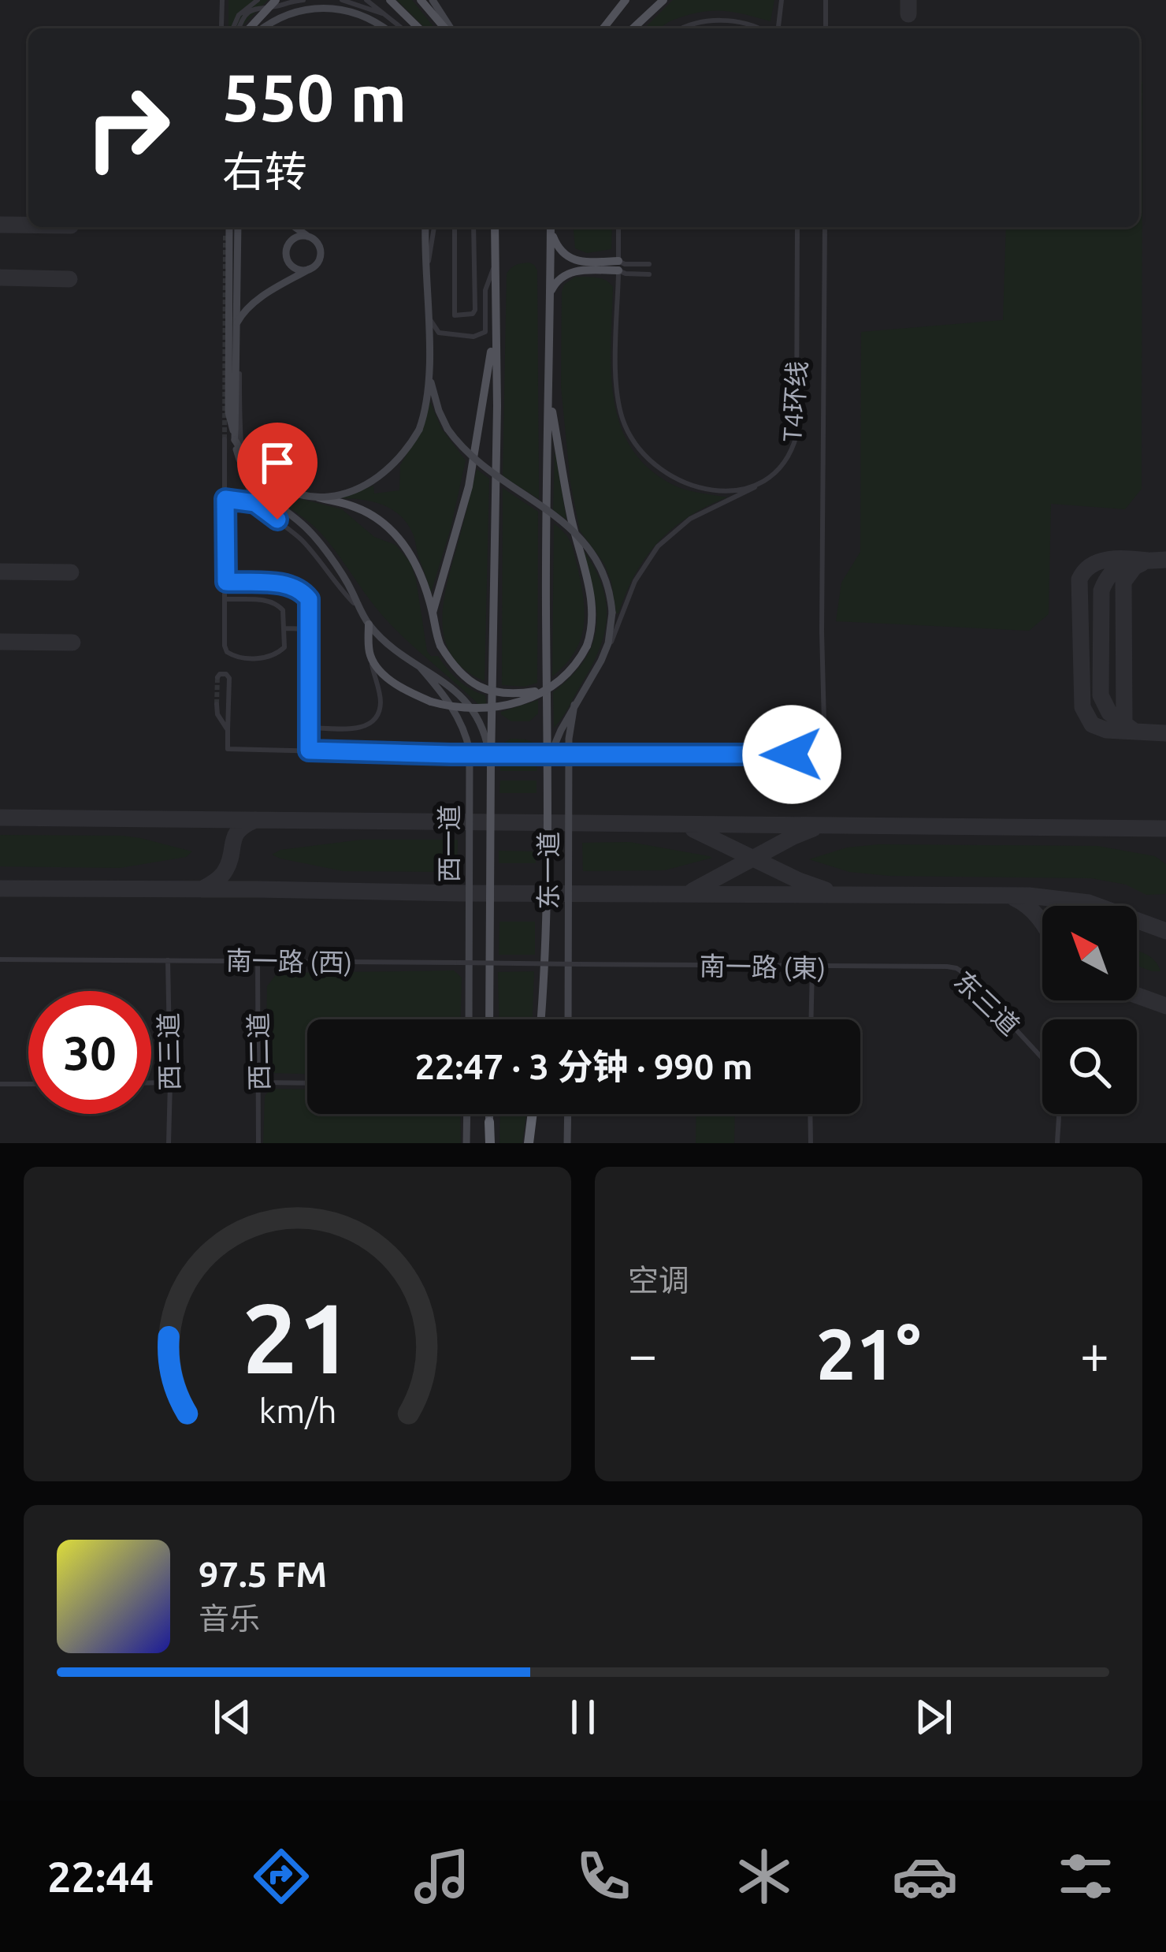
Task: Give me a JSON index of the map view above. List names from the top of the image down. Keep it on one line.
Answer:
{"streets":{"main road":["西一道","东一道"],"street":["T4环线","南一路 (西)","南一路 (東)","东三道","西三道","西二道"]},"crossings":[["南一路 (西)","南一路 (東)"],["南一路 (西)","西三道"],["南一路 (西)","西二道"],["南一路 (東)","东三道"]],"north":"top left","page":{"turn":["550 m","右转"],"limit":"30","trip":"22:47 · 3 分钟 · 990 m","tile":"空调","heat":["−","21°","+"],"song":["97.5 FM","音乐"],"tabs":"22:44","gauge":["21","km/h"]}}
